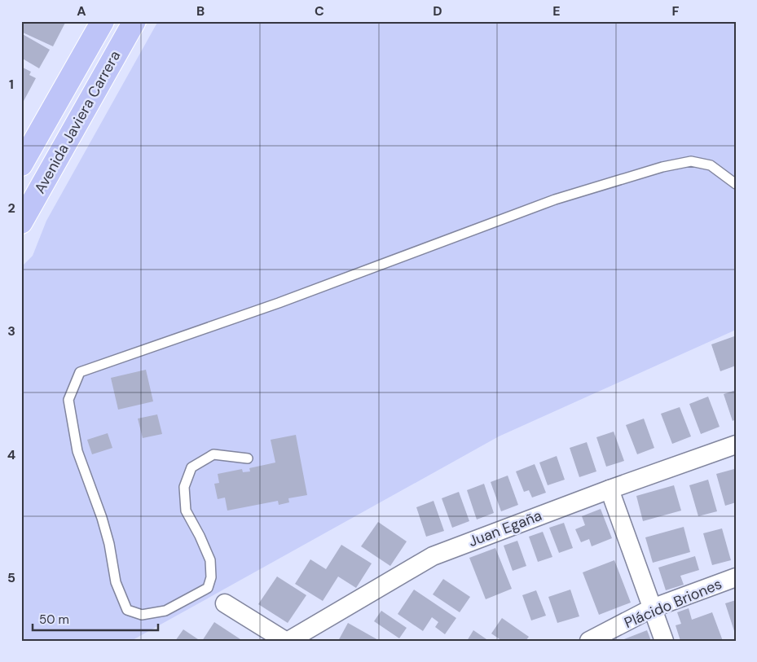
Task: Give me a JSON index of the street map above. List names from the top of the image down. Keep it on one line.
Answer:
{"streets":{"main road":["Avenida Javiera Carrera"],"street":["Juan Egaña","Plácido Briones"]},"scale_bar":"50 m","grid":{"columns":["A","B","C","D","E","F"],"rows":["1","2","3","4","5"]}}
